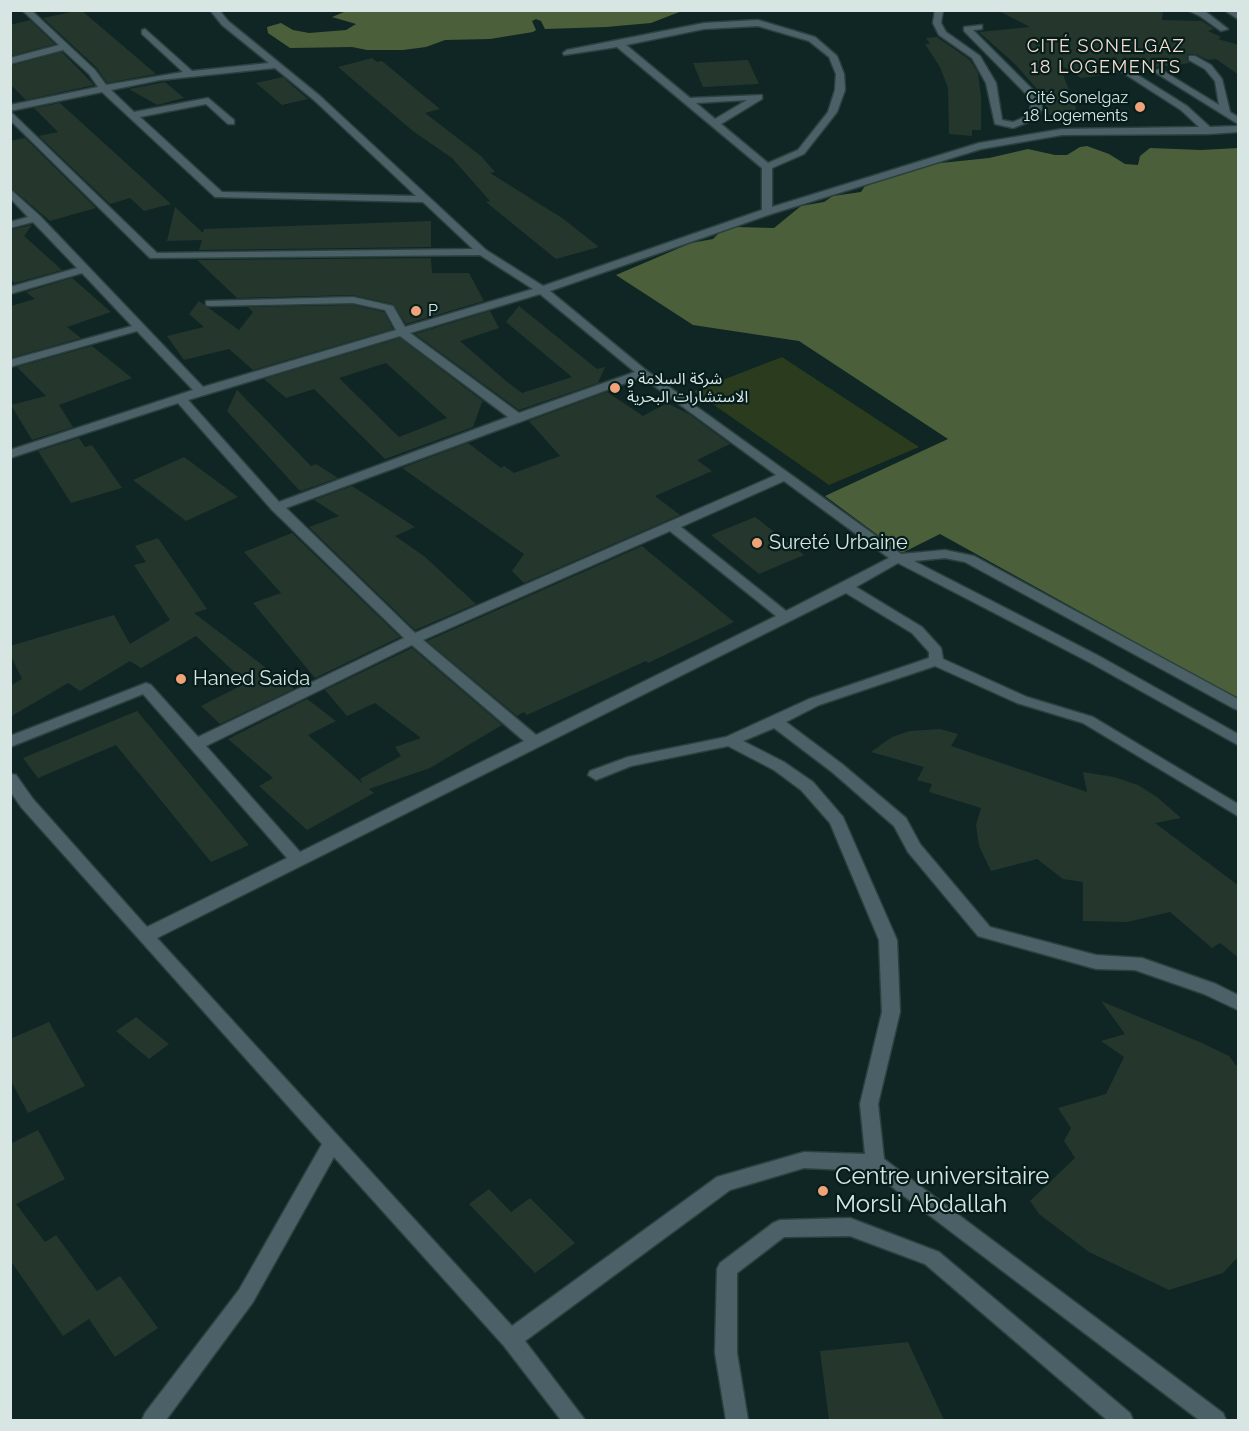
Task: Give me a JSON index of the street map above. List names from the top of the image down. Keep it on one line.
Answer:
{"districts":["CITÉ SONELGAZ 18 LOGEMENTS"],"places":["Cité Sonelgaz 18 Logements","P","شركة السلامة و الاستشارات البحرية","Sureté Urbaine","Haned Saida","Centre universitaire Morsli Abdallah"]}
